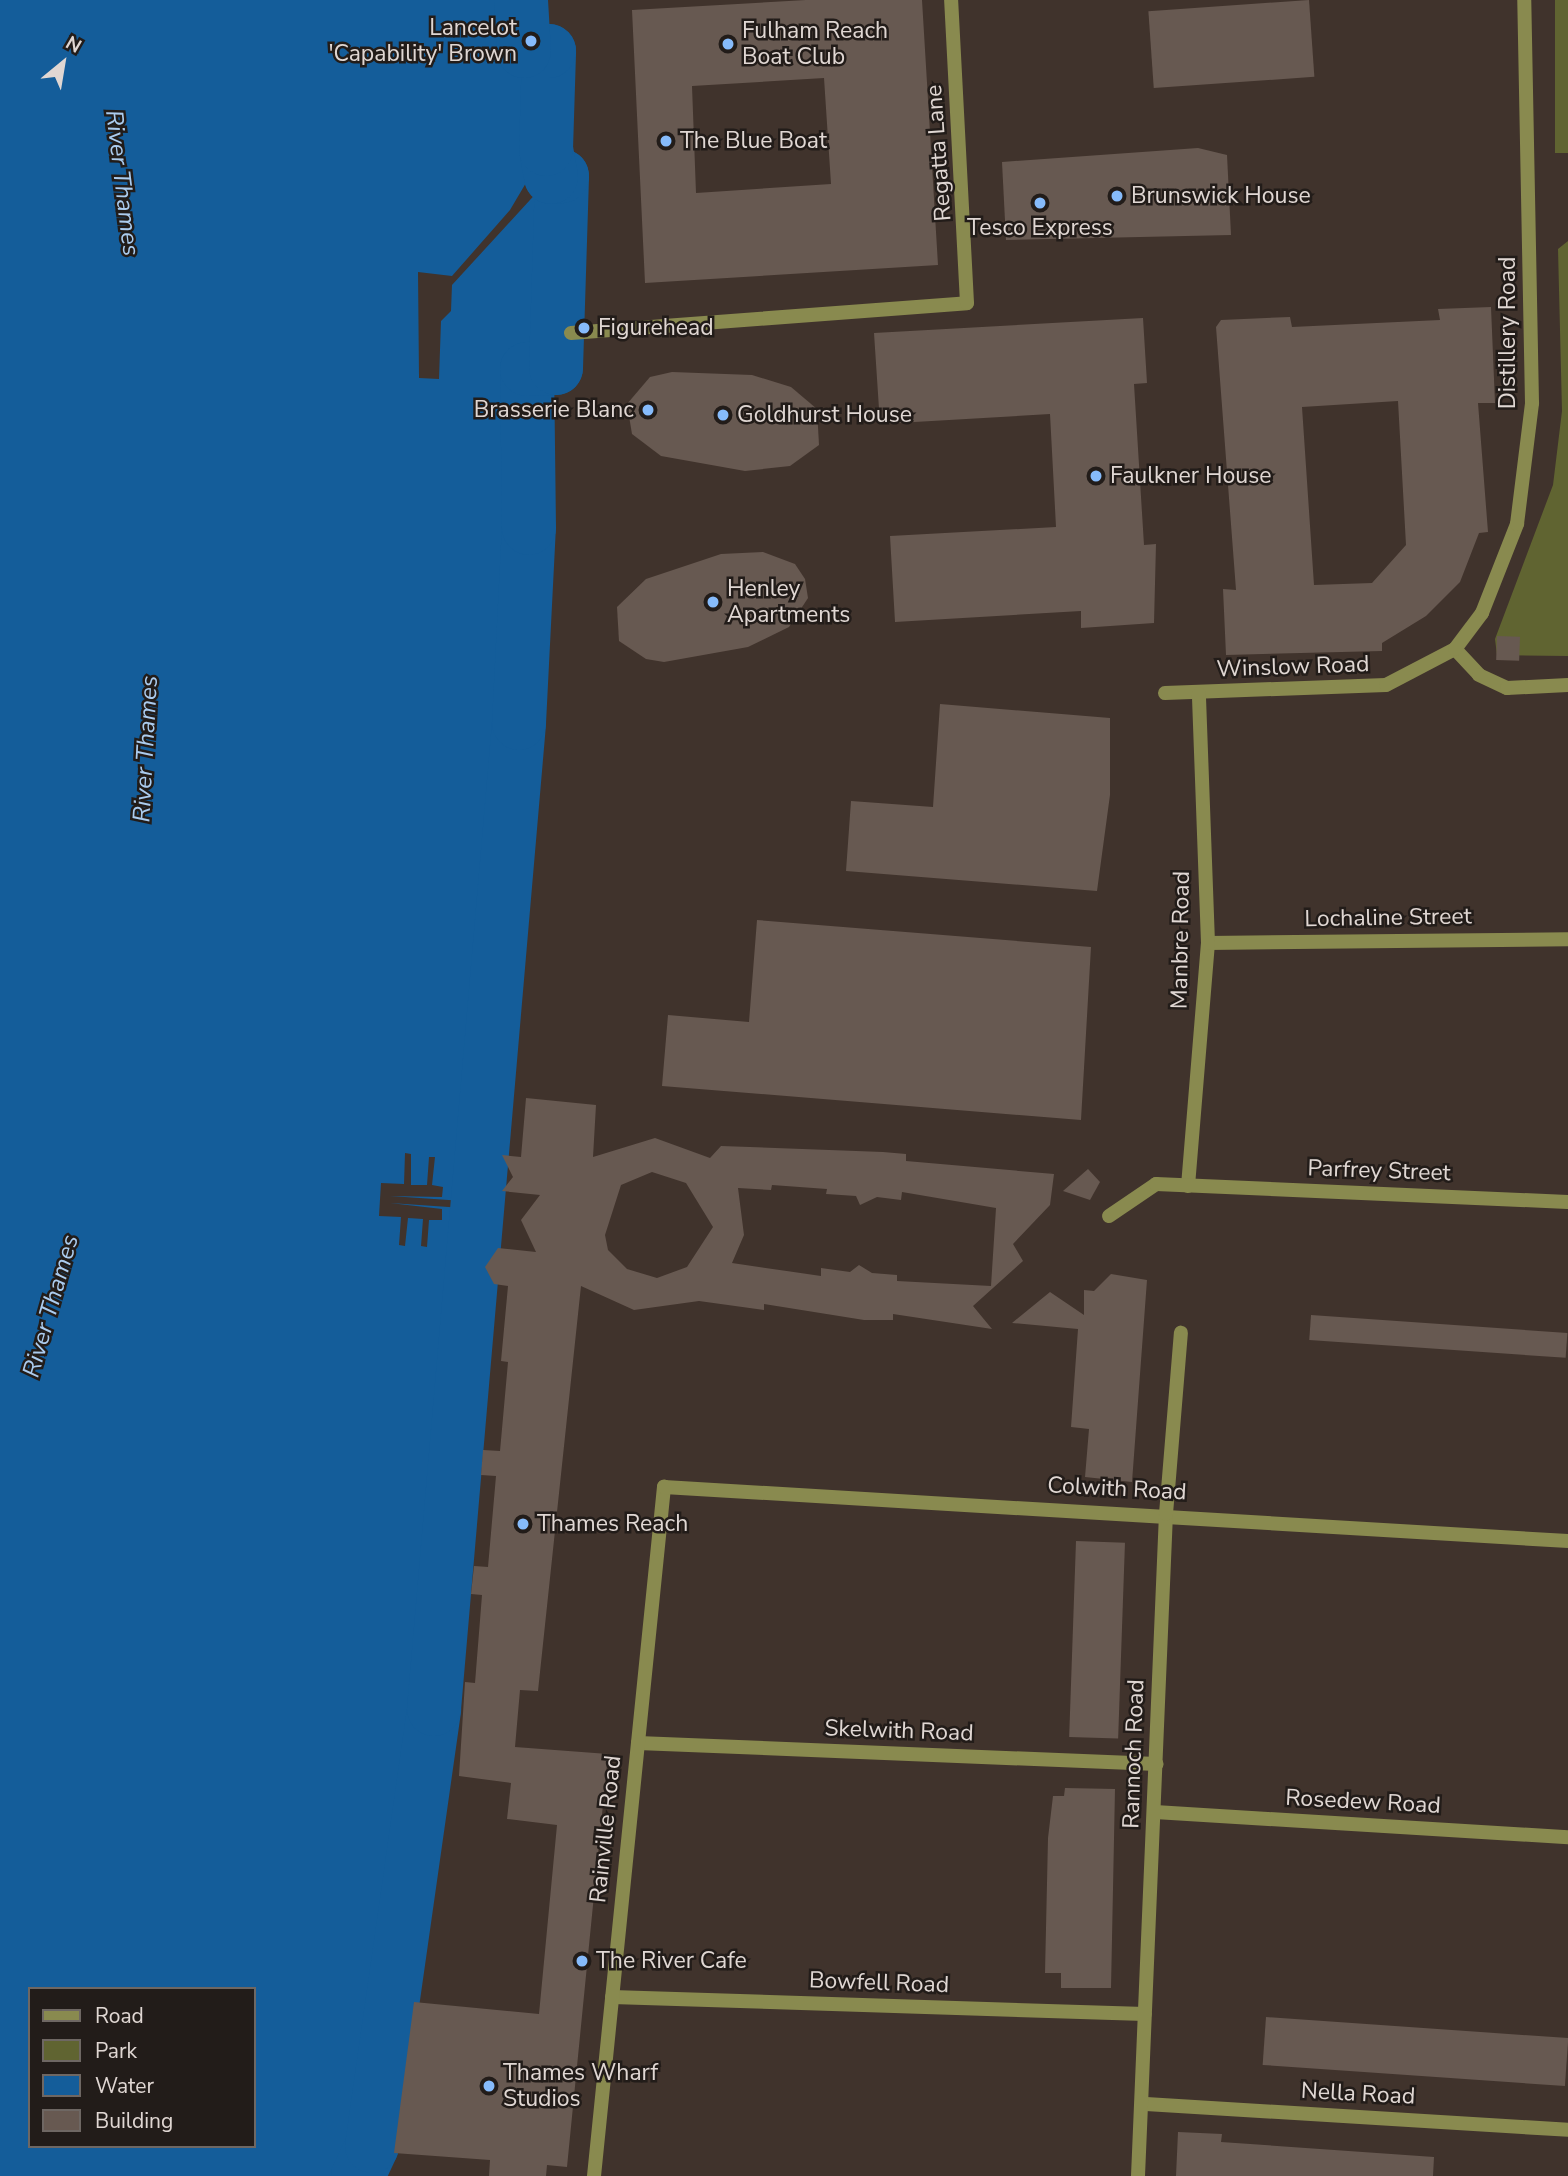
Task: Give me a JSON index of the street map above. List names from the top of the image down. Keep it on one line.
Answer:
{"streets":{"street":["Regatta Lane","Distillery Road","Winslow Road","Lochaline Street","Manbre Road","Parfrey Street","Colwith Road","Skelwith Road","Rannoch Road","Rosedew Road","Rainville Road","Bowfell Road","Nella Road"]},"crossings":[["Distillery Road","Winslow Road"],["Winslow Road","Manbre Road"],["Lochaline Street","Manbre Road"],["Manbre Road","Parfrey Street"],["Colwith Road","Rannoch Road"],["Colwith Road","Rainville Road"],["Skelwith Road","Rannoch Road"],["Skelwith Road","Rainville Road"],["Rannoch Road","Rosedew Road"],["Rannoch Road","Bowfell Road"],["Rannoch Road","Nella Road"],["Rainville Road","Bowfell Road"]],"water":["River Thames"],"places":["Lancelot 'Capability' Brown","Fulham Reach Boat Club","The Blue Boat","Brunswick House","Tesco Express","Figurehead","Brasserie Blanc","Goldhurst House","Faulkner House","Henley Apartments","Thames Reach","The River Cafe","Thames Wharf Studios"],"legend":["Road","Park","Water","Building"],"north":"top right"}
